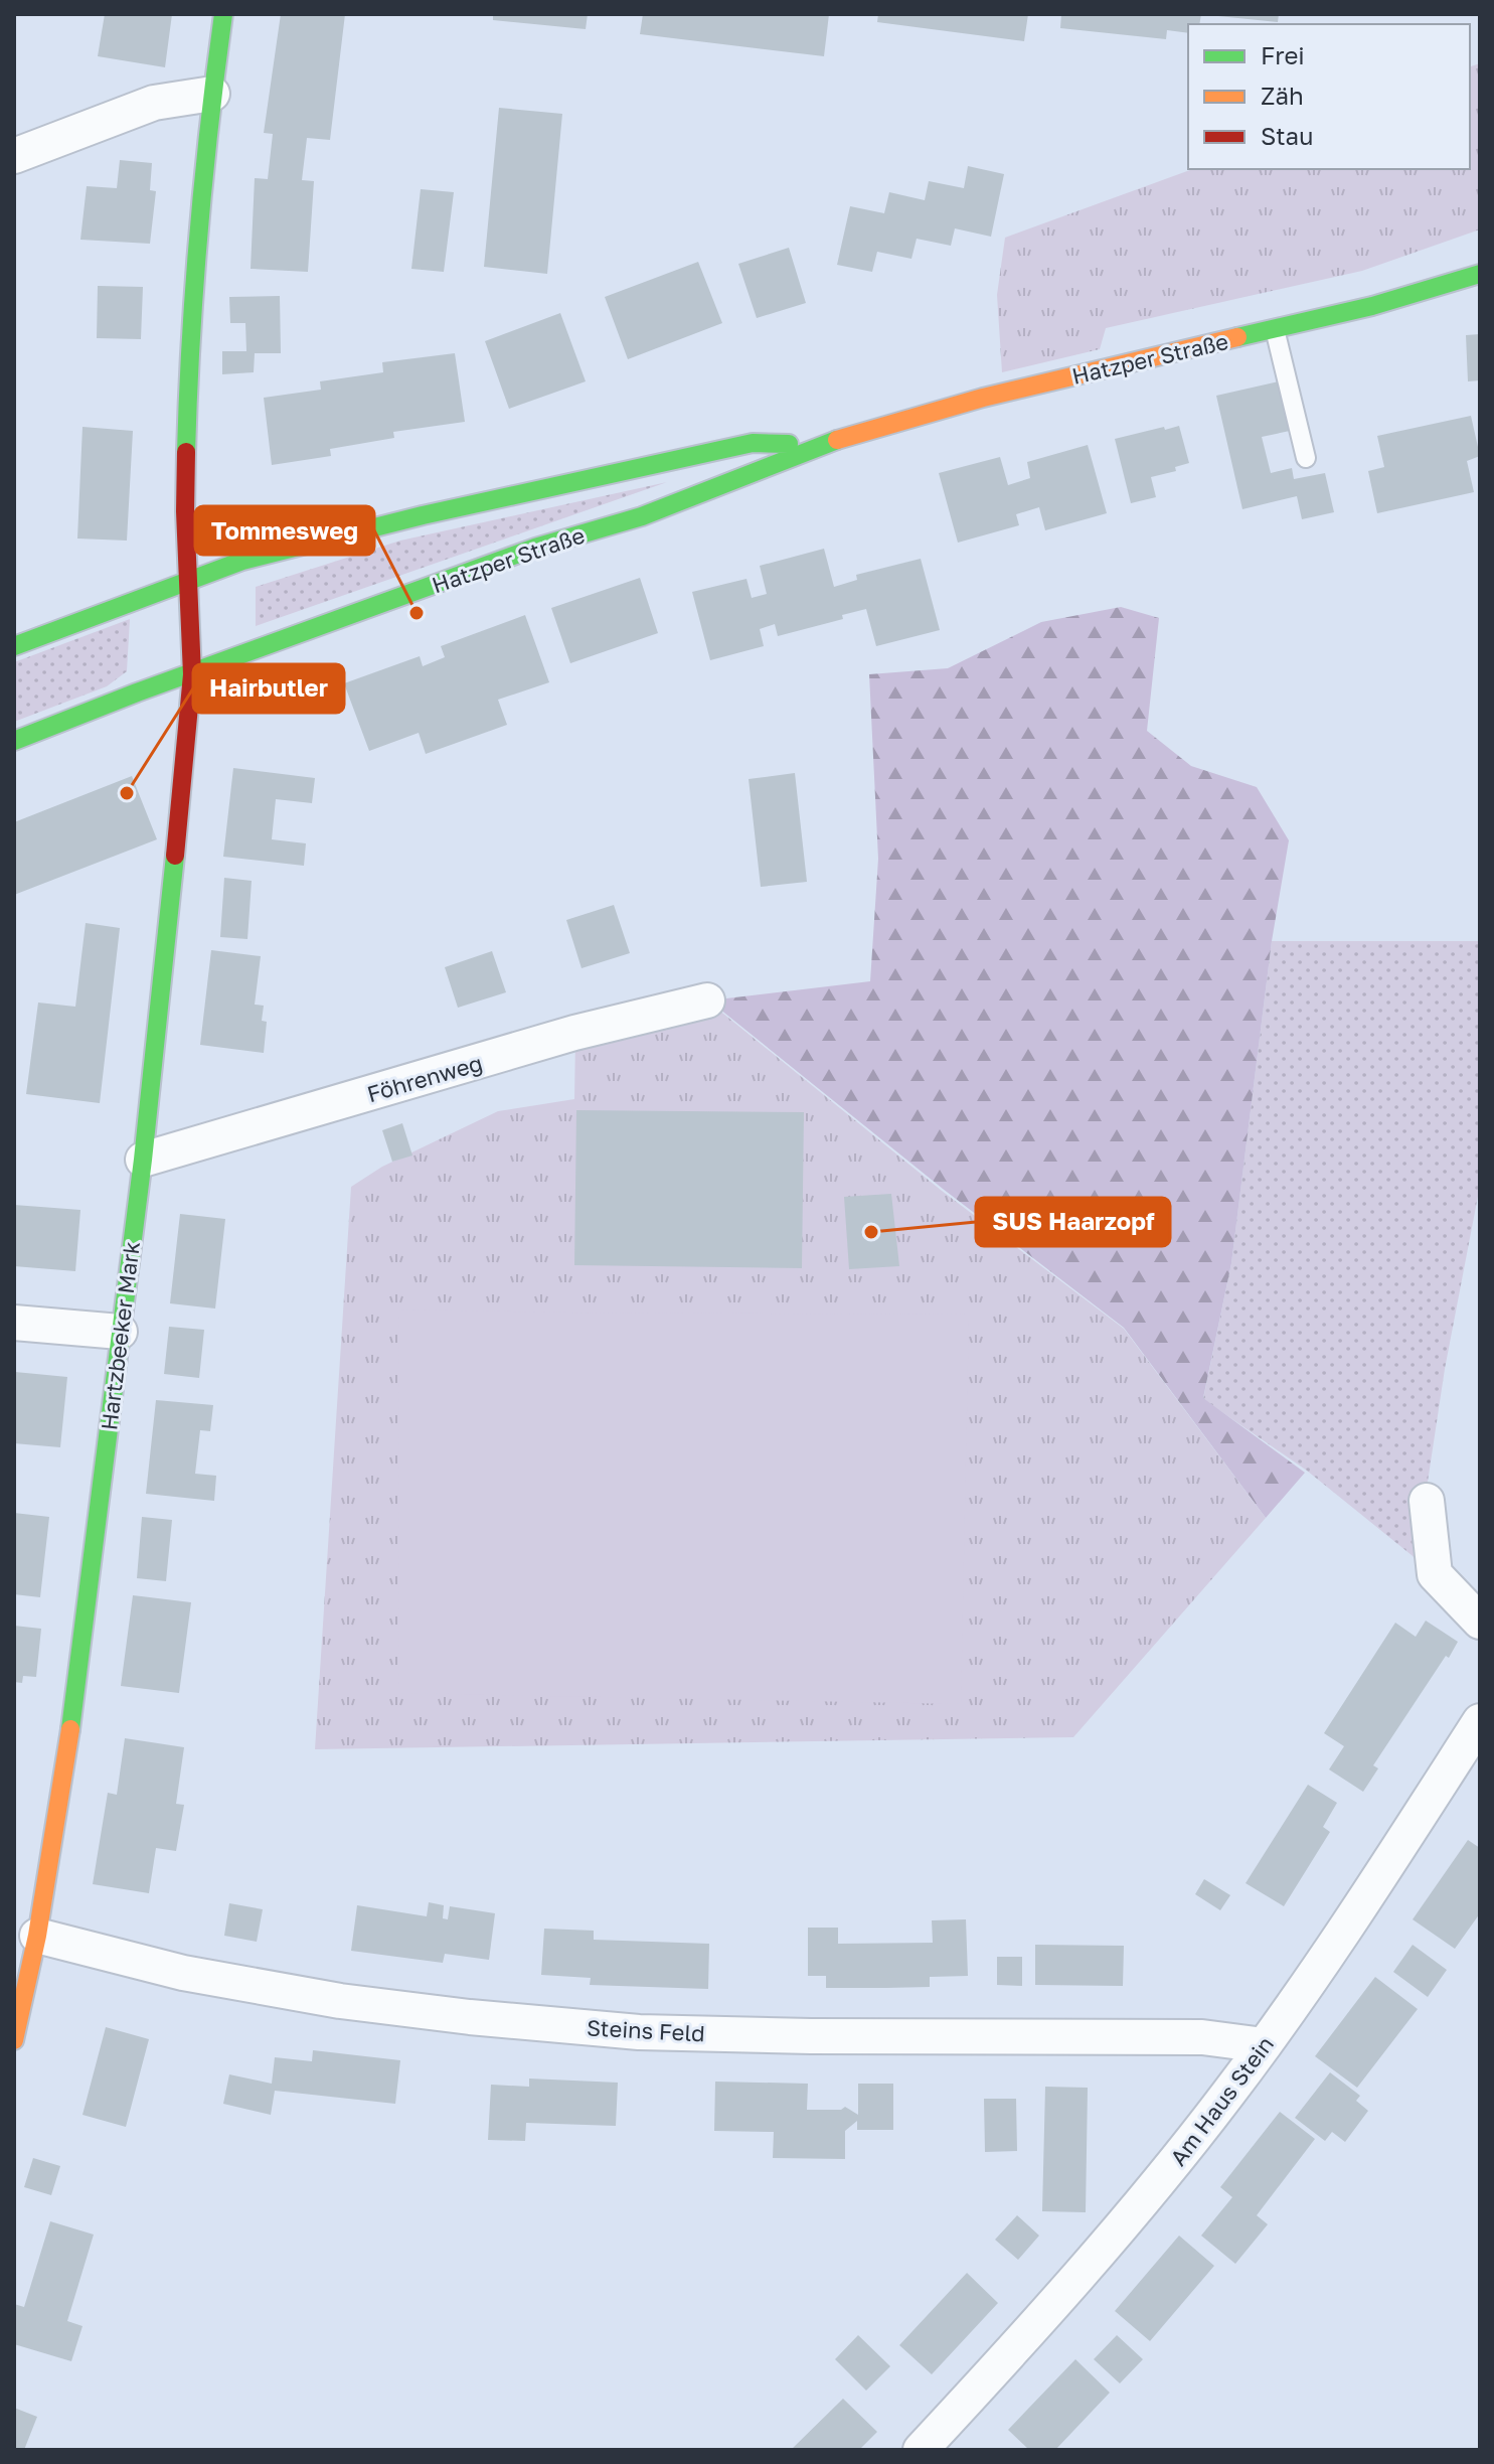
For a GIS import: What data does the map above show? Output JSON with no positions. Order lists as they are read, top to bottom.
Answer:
{
  "streets": {
    "main road": ["Hatzper Straße", "Hartzbeeker Mark"],
    "street": ["Föhrenweg", "Steins Feld", "Am Haus Stein"]
  },
  "crossings": [
    ["Hatzper Straße", "Hartzbeeker Mark"],
    ["Föhrenweg", "Hartzbeeker Mark"],
    ["Hartzbeeker Mark", "Steins Feld"],
    ["Steins Feld", "Am Haus Stein"]
  ],
  "places": ["Tommesweg", "Hairbutler", "SUS Haarzopf"],
  "legend": ["Frei", "Zäh", "Stau"]
}
